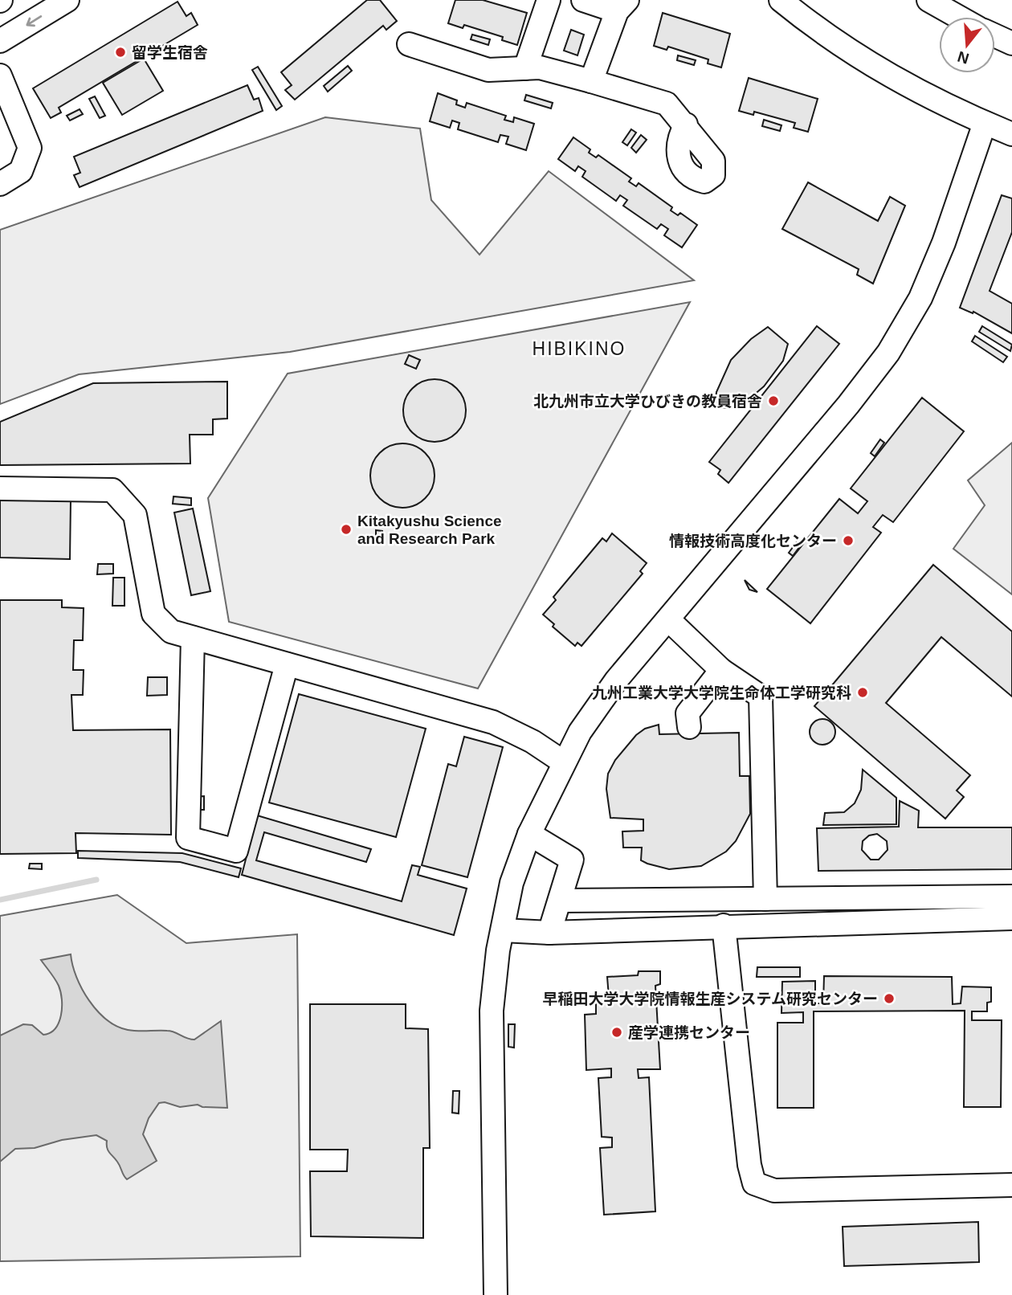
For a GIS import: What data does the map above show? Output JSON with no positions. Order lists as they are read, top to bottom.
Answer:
{
  "districts": ["HIBIKINO"],
  "places": [
    "留学生宿舎",
    "北九州市立大学ひびきの教員宿舎",
    "Kitakyushu Science and Research Park",
    "情報技術高度化センター",
    "九州工業大学大学院生命体工学研究科",
    "早稲田大学大学院情報生産システム研究センター",
    "産学連携センター"
  ],
  "north": "bottom"
}
